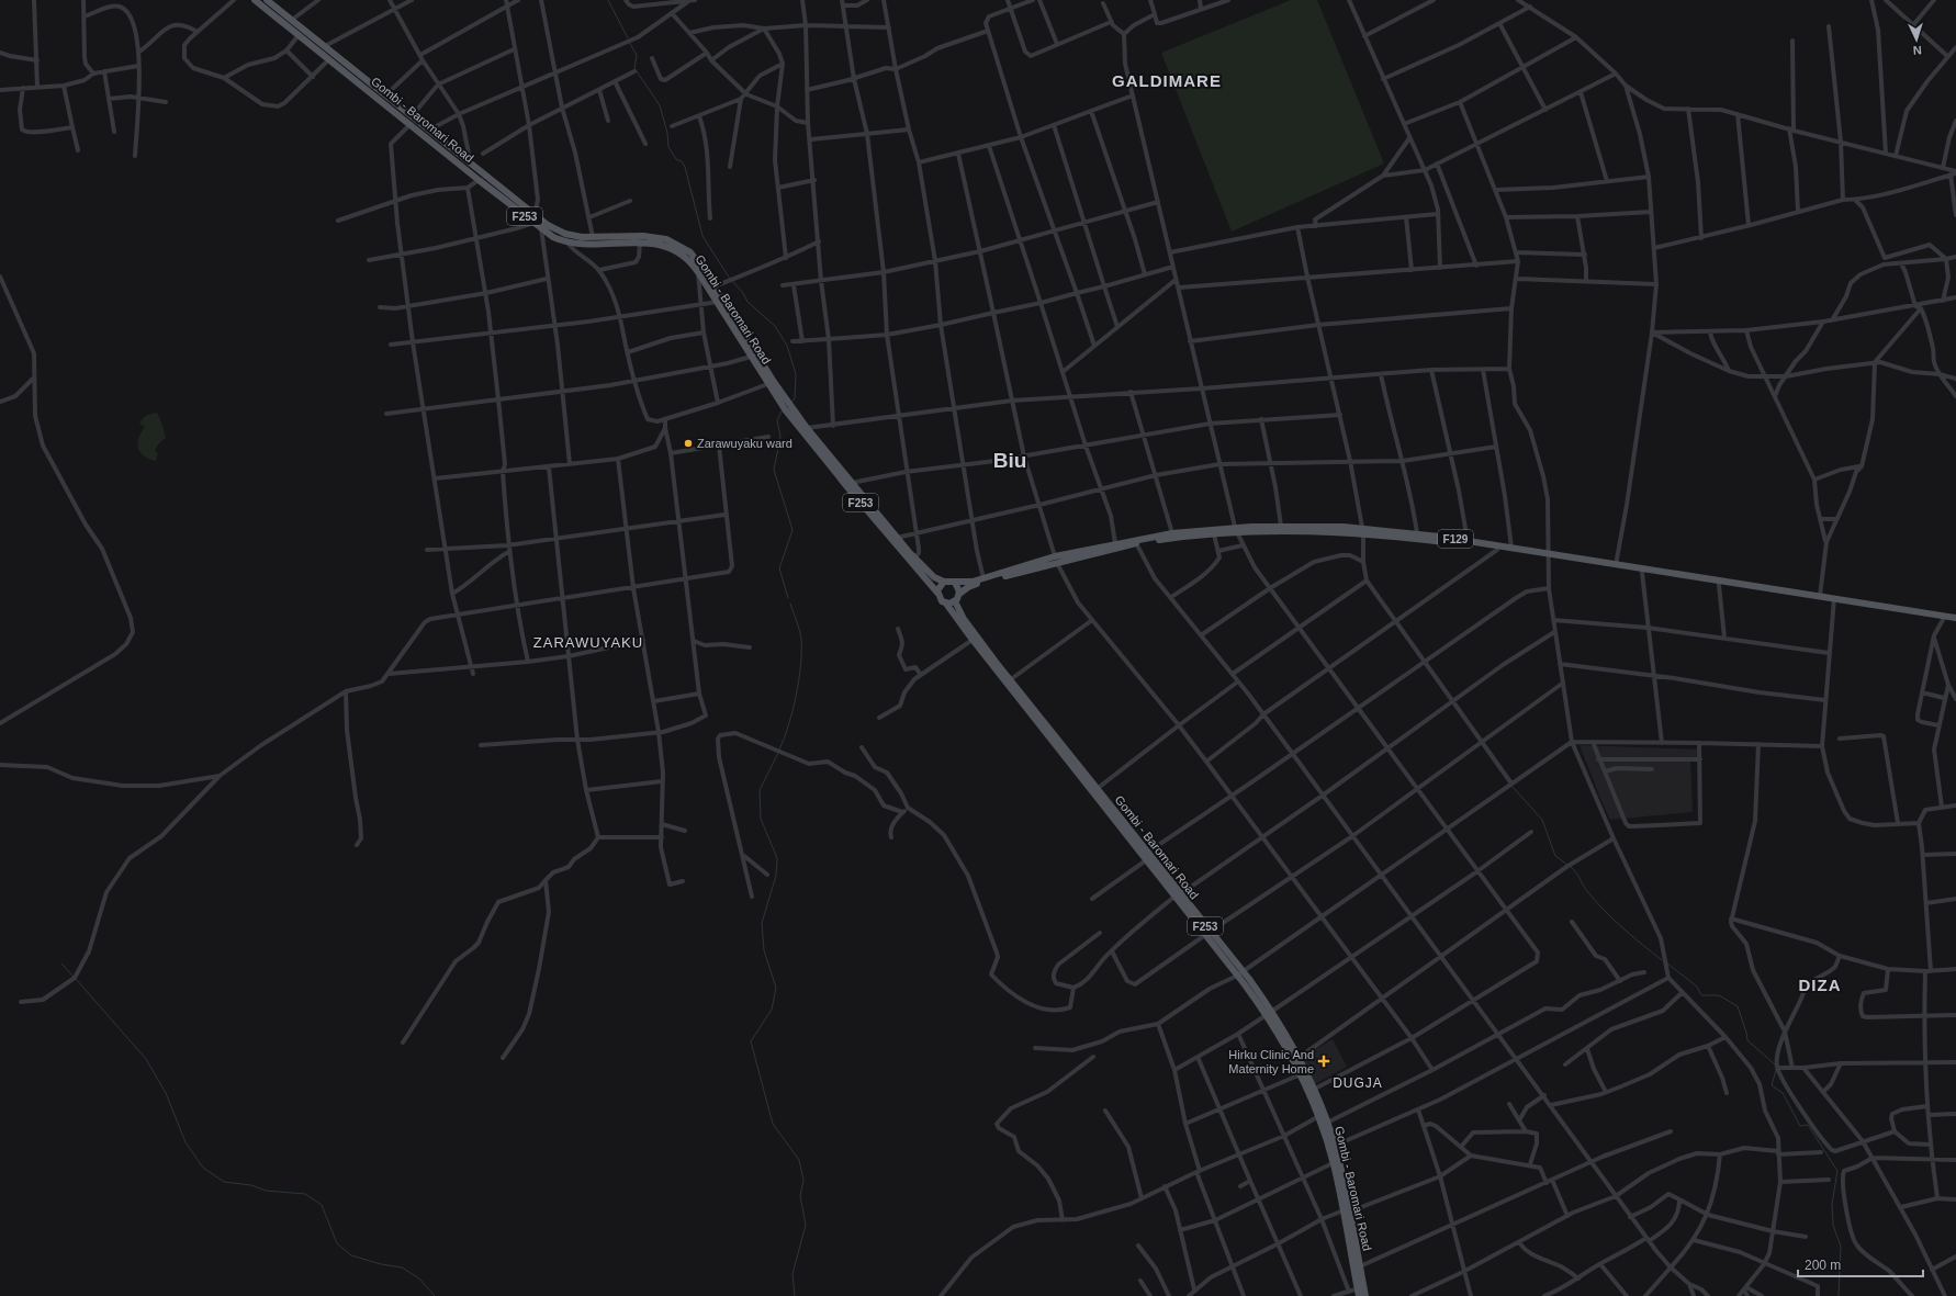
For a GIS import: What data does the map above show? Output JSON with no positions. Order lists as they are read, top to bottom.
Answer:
{
  "streets": {
    "main road": ["Gombi - Baromari Road", "F253", "F129"]
  },
  "crossings": [
    ["Gombi - Baromari Road", "F253"],
    ["Gombi - Baromari Road", "F129"],
    ["F253", "F129"]
  ],
  "districts": [
    "GALDIMARE",
    "Biu",
    "ZARAWUYAKU",
    "DIZA",
    "DUGJA"
  ],
  "places": {
    "other": ["Zarawuyaku ward"],
    "health": ["Hirku Clinic And Maternity Home"]
  },
  "scale_bar": "200 m",
  "north": "bottom"
}
